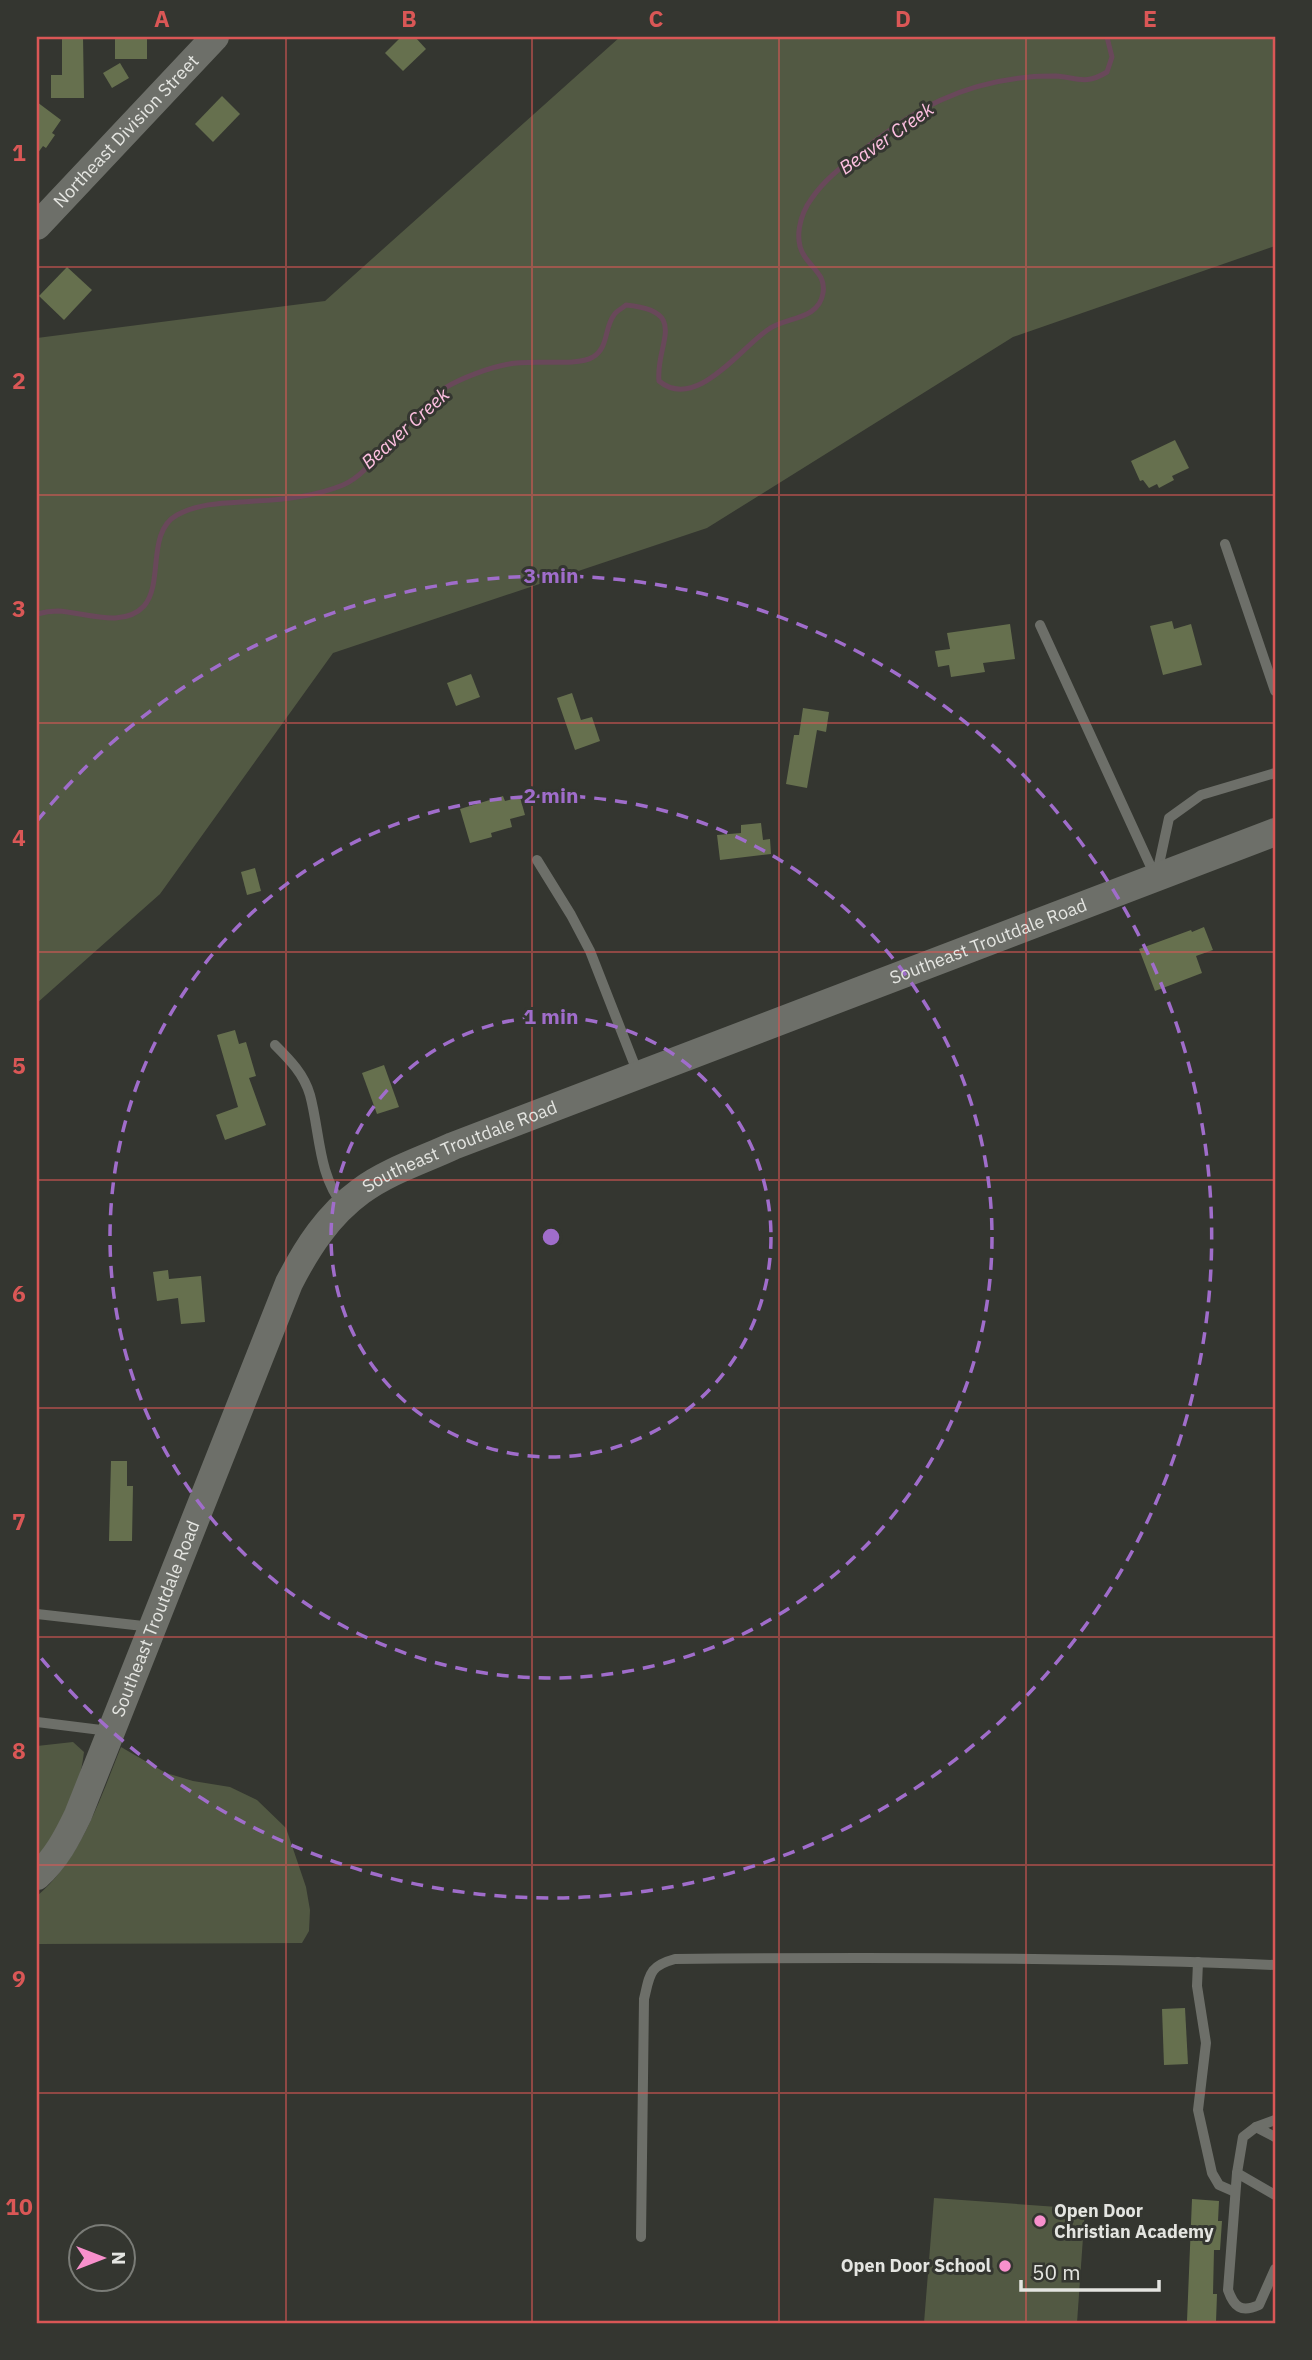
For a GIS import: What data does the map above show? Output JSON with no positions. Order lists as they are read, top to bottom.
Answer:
{
  "streets": {
    "main road": ["Northeast Division Street", "Southeast Troutdale Road"]
  },
  "water": ["Beaver Creek"],
  "places": ["Open Door Christian Academy", "Open Door School"],
  "scale_bar": "50 m",
  "north": "right",
  "grid": {
    "columns": [
      "A",
      "B",
      "C",
      "D",
      "E"
    ],
    "rows": [
      "1",
      "2",
      "3",
      "4",
      "5",
      "6",
      "7",
      "8",
      "9",
      "10"
    ]
  },
  "rings": ["3 min", "2 min", "1 min"]
}
